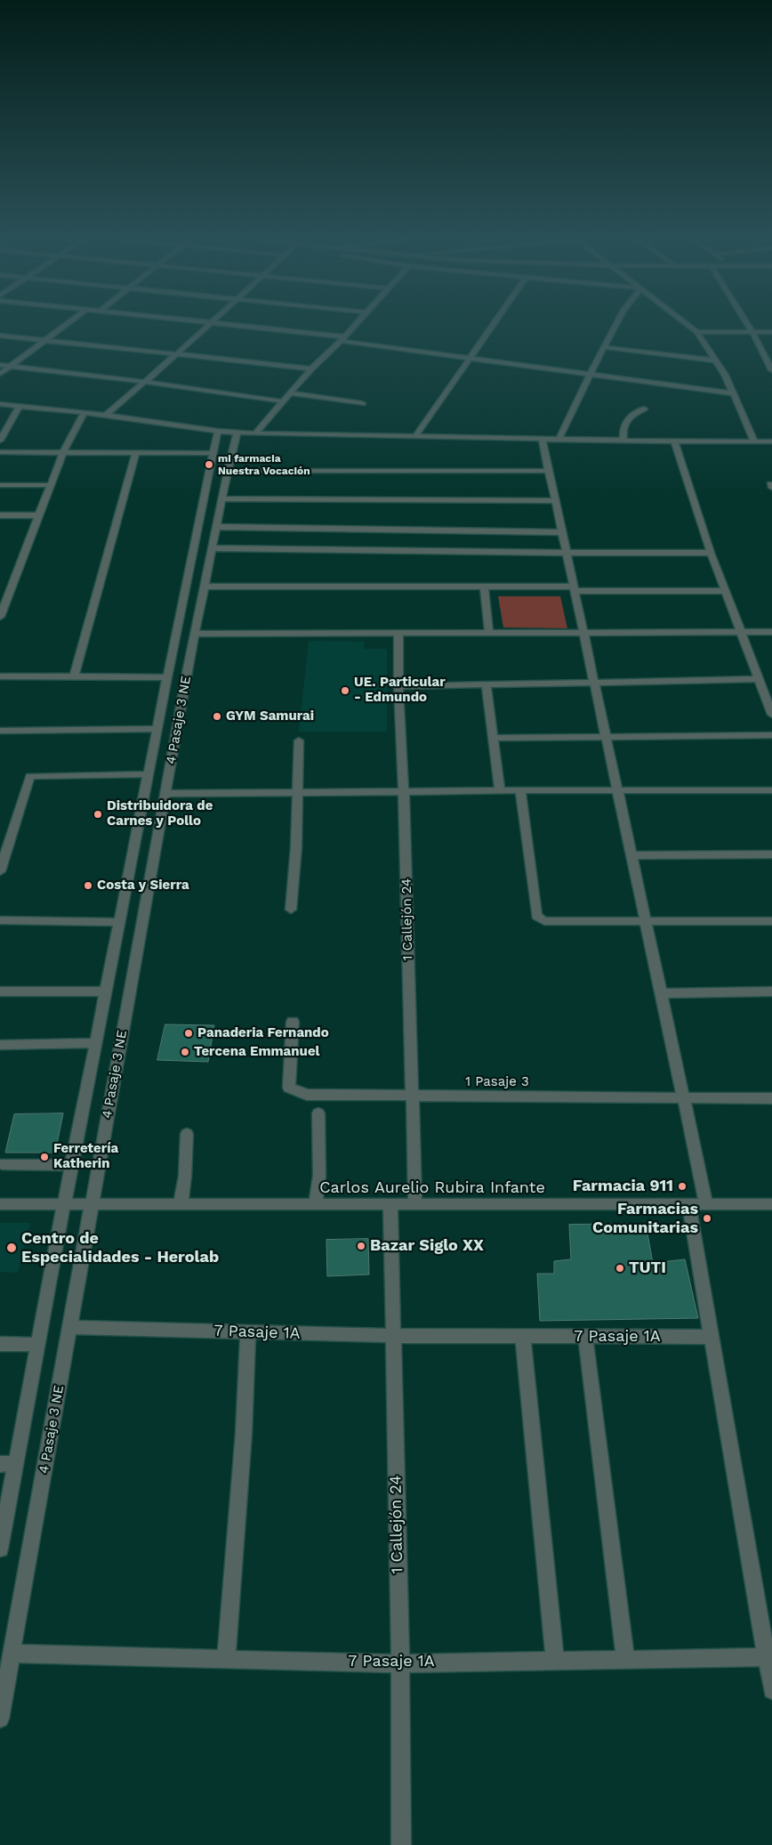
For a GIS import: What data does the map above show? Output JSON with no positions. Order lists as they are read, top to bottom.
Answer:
{
  "streets": {
    "street": [
      "4 Pasaje 3 NE",
      "1 Callejón 24",
      "1 Pasaje 3",
      "Carlos Aurelio Rubira Infante",
      "7 Pasaje 1A"
    ]
  },
  "crossings": [
    ["4 Pasaje 3 NE", "Carlos Aurelio Rubira Infante"],
    ["4 Pasaje 3 NE", "7 Pasaje 1A"],
    ["1 Callejón 24", "1 Pasaje 3"],
    ["1 Callejón 24", "Carlos Aurelio Rubira Infante"],
    ["1 Callejón 24", "7 Pasaje 1A"]
  ],
  "places": [
    "mi farmacia Nuestra Vocación",
    "UE. Particular - Edmundo",
    "GYM Samurai",
    "Distribuidora de Carnes y Pollo",
    "Costa y Sierra",
    "Panaderia Fernando",
    "Tercena Emmanuel",
    "Ferretería Katherin",
    "Farmacia 911",
    "Farmacias Comunitarias",
    "Bazar Siglo XX",
    "Centro de Especialidades - Herolab",
    "TUTI"
  ]
}
